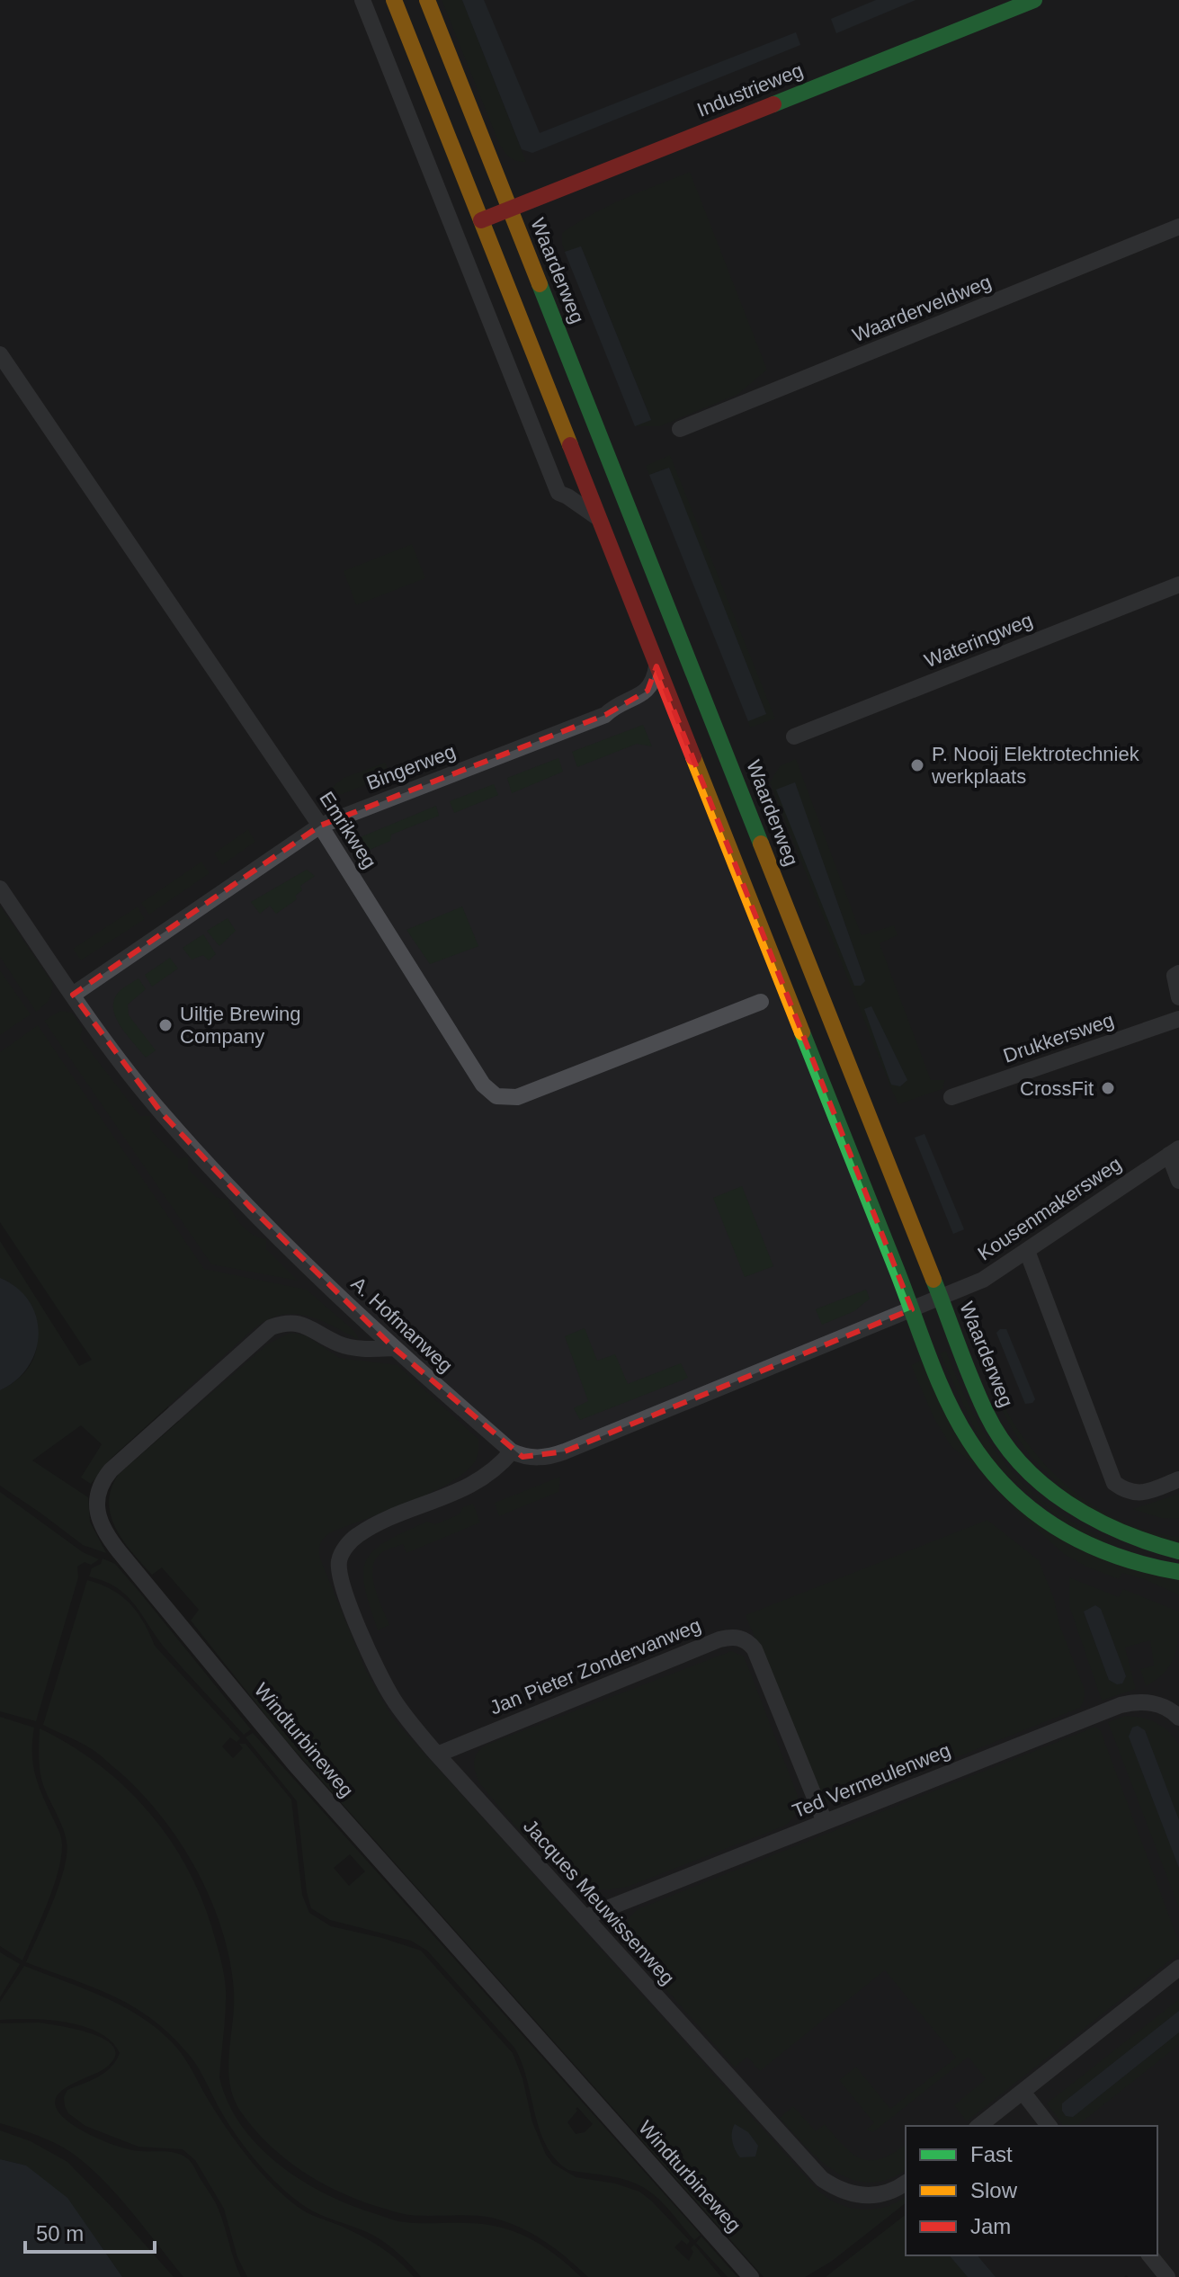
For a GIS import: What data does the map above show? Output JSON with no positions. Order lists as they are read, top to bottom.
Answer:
{
  "streets": {
    "main road": ["Industrieweg", "Waarderweg"],
    "street": [
      "Waarderveldweg",
      "Wateringweg",
      "Bingerweg",
      "Emrikweg",
      "Drukkersweg",
      "Kousenmakersweg",
      "A. Hofmanweg",
      "Jan Pieter Zondervanweg",
      "Windturbineweg",
      "Ted Vermeulenweg",
      "Jacques Meuwissenweg"
    ]
  },
  "crossings": [
    ["Industrieweg", "Waarderweg"],
    ["Waarderweg", "Kousenmakersweg"],
    ["Bingerweg", "Emrikweg"],
    ["Bingerweg", "A. Hofmanweg"],
    ["A. Hofmanweg", "Windturbineweg"],
    ["A. Hofmanweg", "Jacques Meuwissenweg"],
    ["Jan Pieter Zondervanweg", "Ted Vermeulenweg"],
    ["Jan Pieter Zondervanweg", "Jacques Meuwissenweg"],
    ["Ted Vermeulenweg", "Jacques Meuwissenweg"]
  ],
  "places": ["P. Nooij Elektrotechniek werkplaats", "Uiltje Brewing Company", "CrossFit"],
  "legend": ["Fast", "Slow", "Jam"],
  "scale_bar": "50 m"
}
